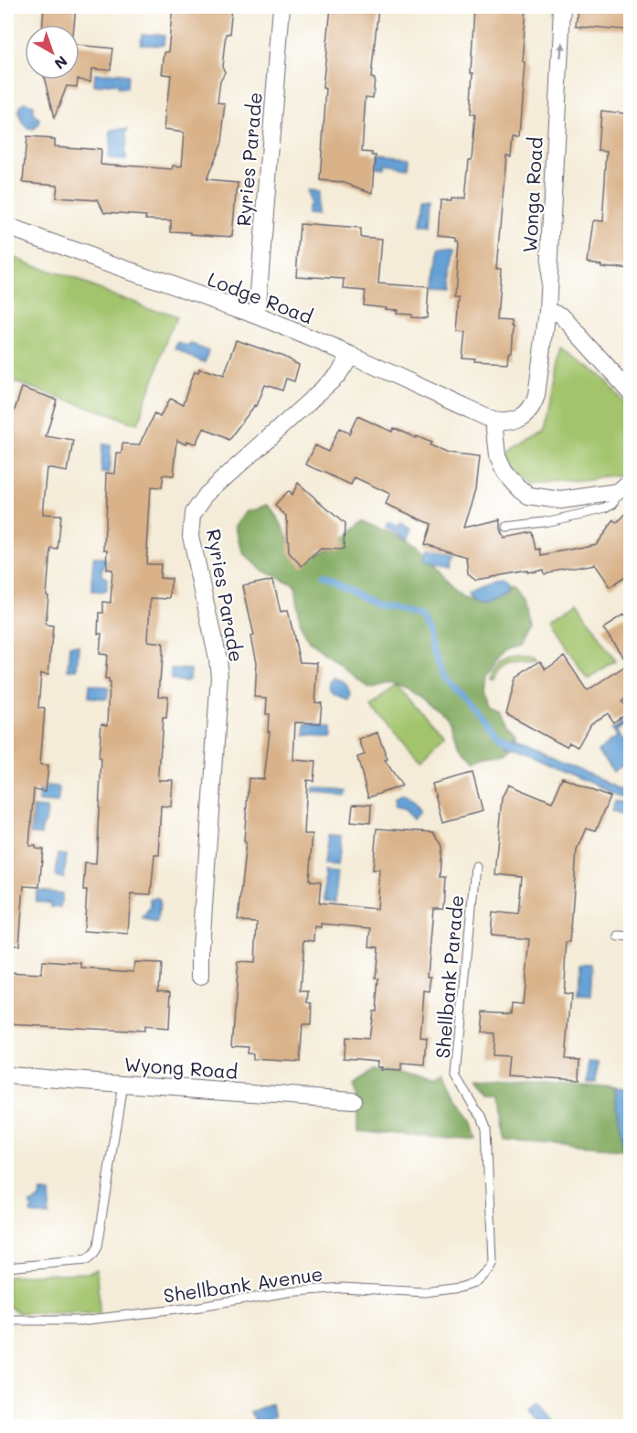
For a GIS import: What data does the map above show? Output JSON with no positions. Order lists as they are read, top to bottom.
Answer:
{
  "streets": {
    "street": [
      "Ryries Parade",
      "Wonga Road",
      "Lodge Road",
      "Wyong Road"
    ],
    "lane": ["Shellbank Parade", "Shellbank Avenue"]
  },
  "crossings": [
    ["Ryries Parade", "Lodge Road"],
    ["Wonga Road", "Lodge Road"],
    ["Shellbank Parade", "Shellbank Avenue"]
  ],
  "one_way": ["Wonga Road"],
  "north": "bottom right"
}
